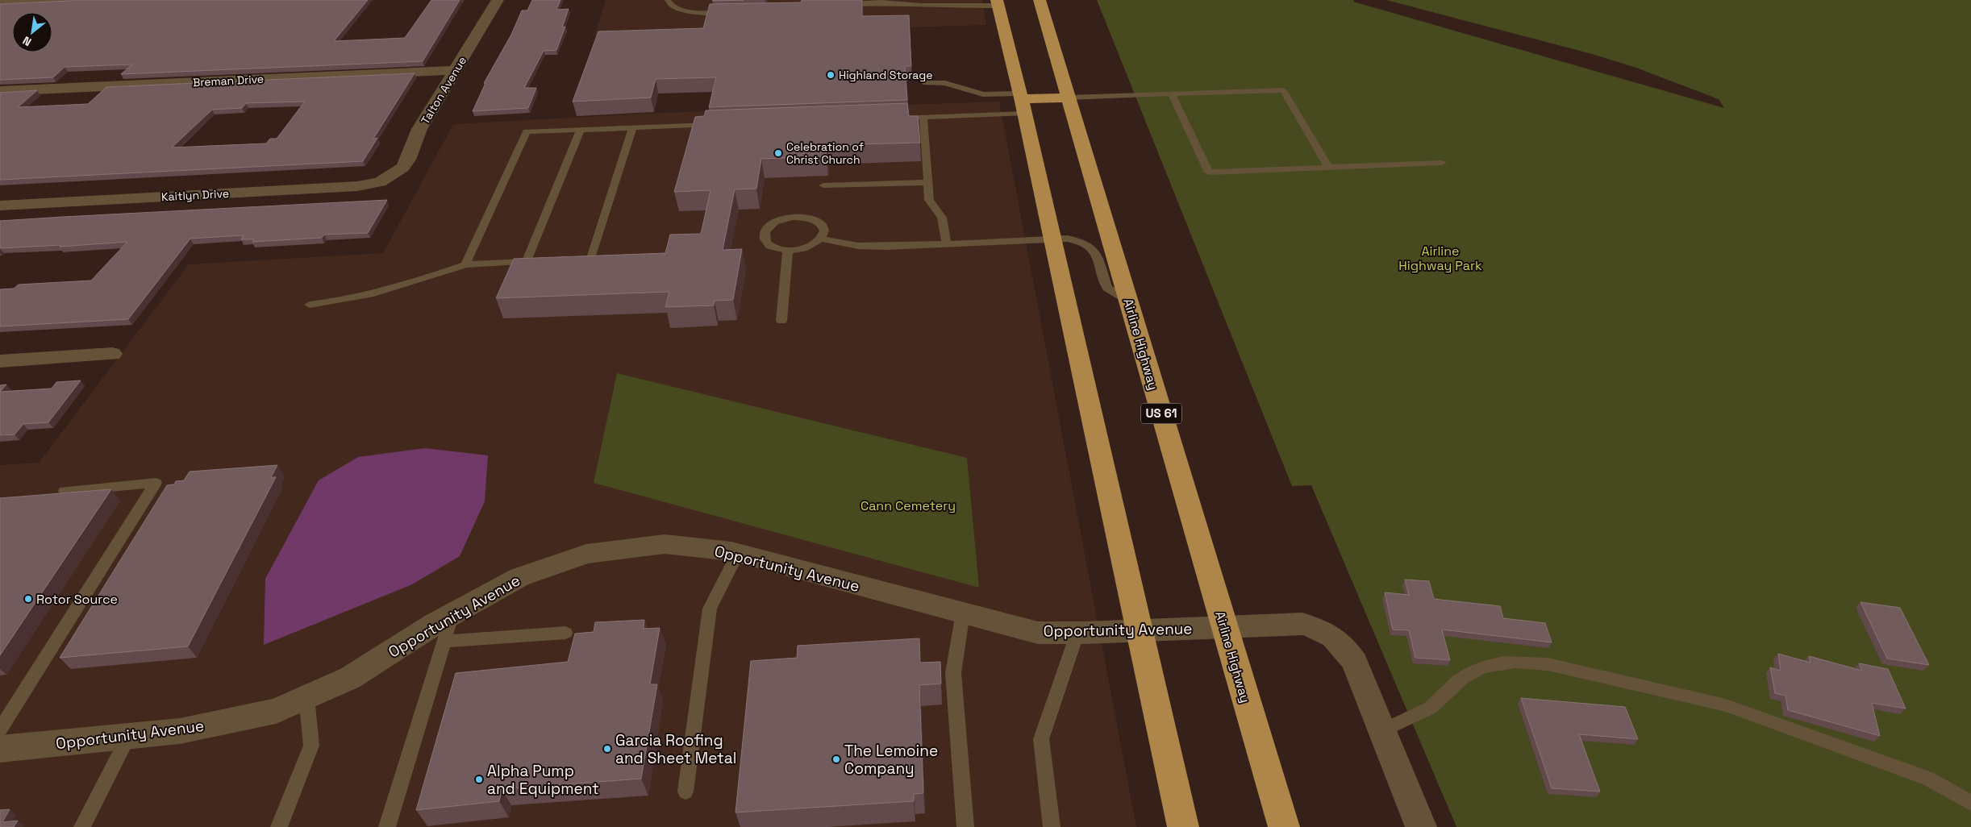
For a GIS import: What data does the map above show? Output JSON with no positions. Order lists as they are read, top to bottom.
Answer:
{
  "streets": {
    "highway": ["Airline Highway", "US 61"],
    "street": [
      "Breman Drive",
      "Talton Avenue",
      "Kaitlyn Drive",
      "Opportunity Avenue"
    ]
  },
  "crossings": [
    ["Breman Drive", "Talton Avenue"],
    ["Talton Avenue", "Kaitlyn Drive"],
    ["Airline Highway", "Opportunity Avenue"]
  ],
  "parks": ["Airline Highway Park", "Cann Cemetery"],
  "places": [
    "Highland Storage",
    "Celebration of Christ Church",
    "Rotor Source",
    "Garcia Roofing and Sheet Metal",
    "The Lemoine Company",
    "Alpha Pump and Equipment"
  ],
  "north": "bottom left"
}
